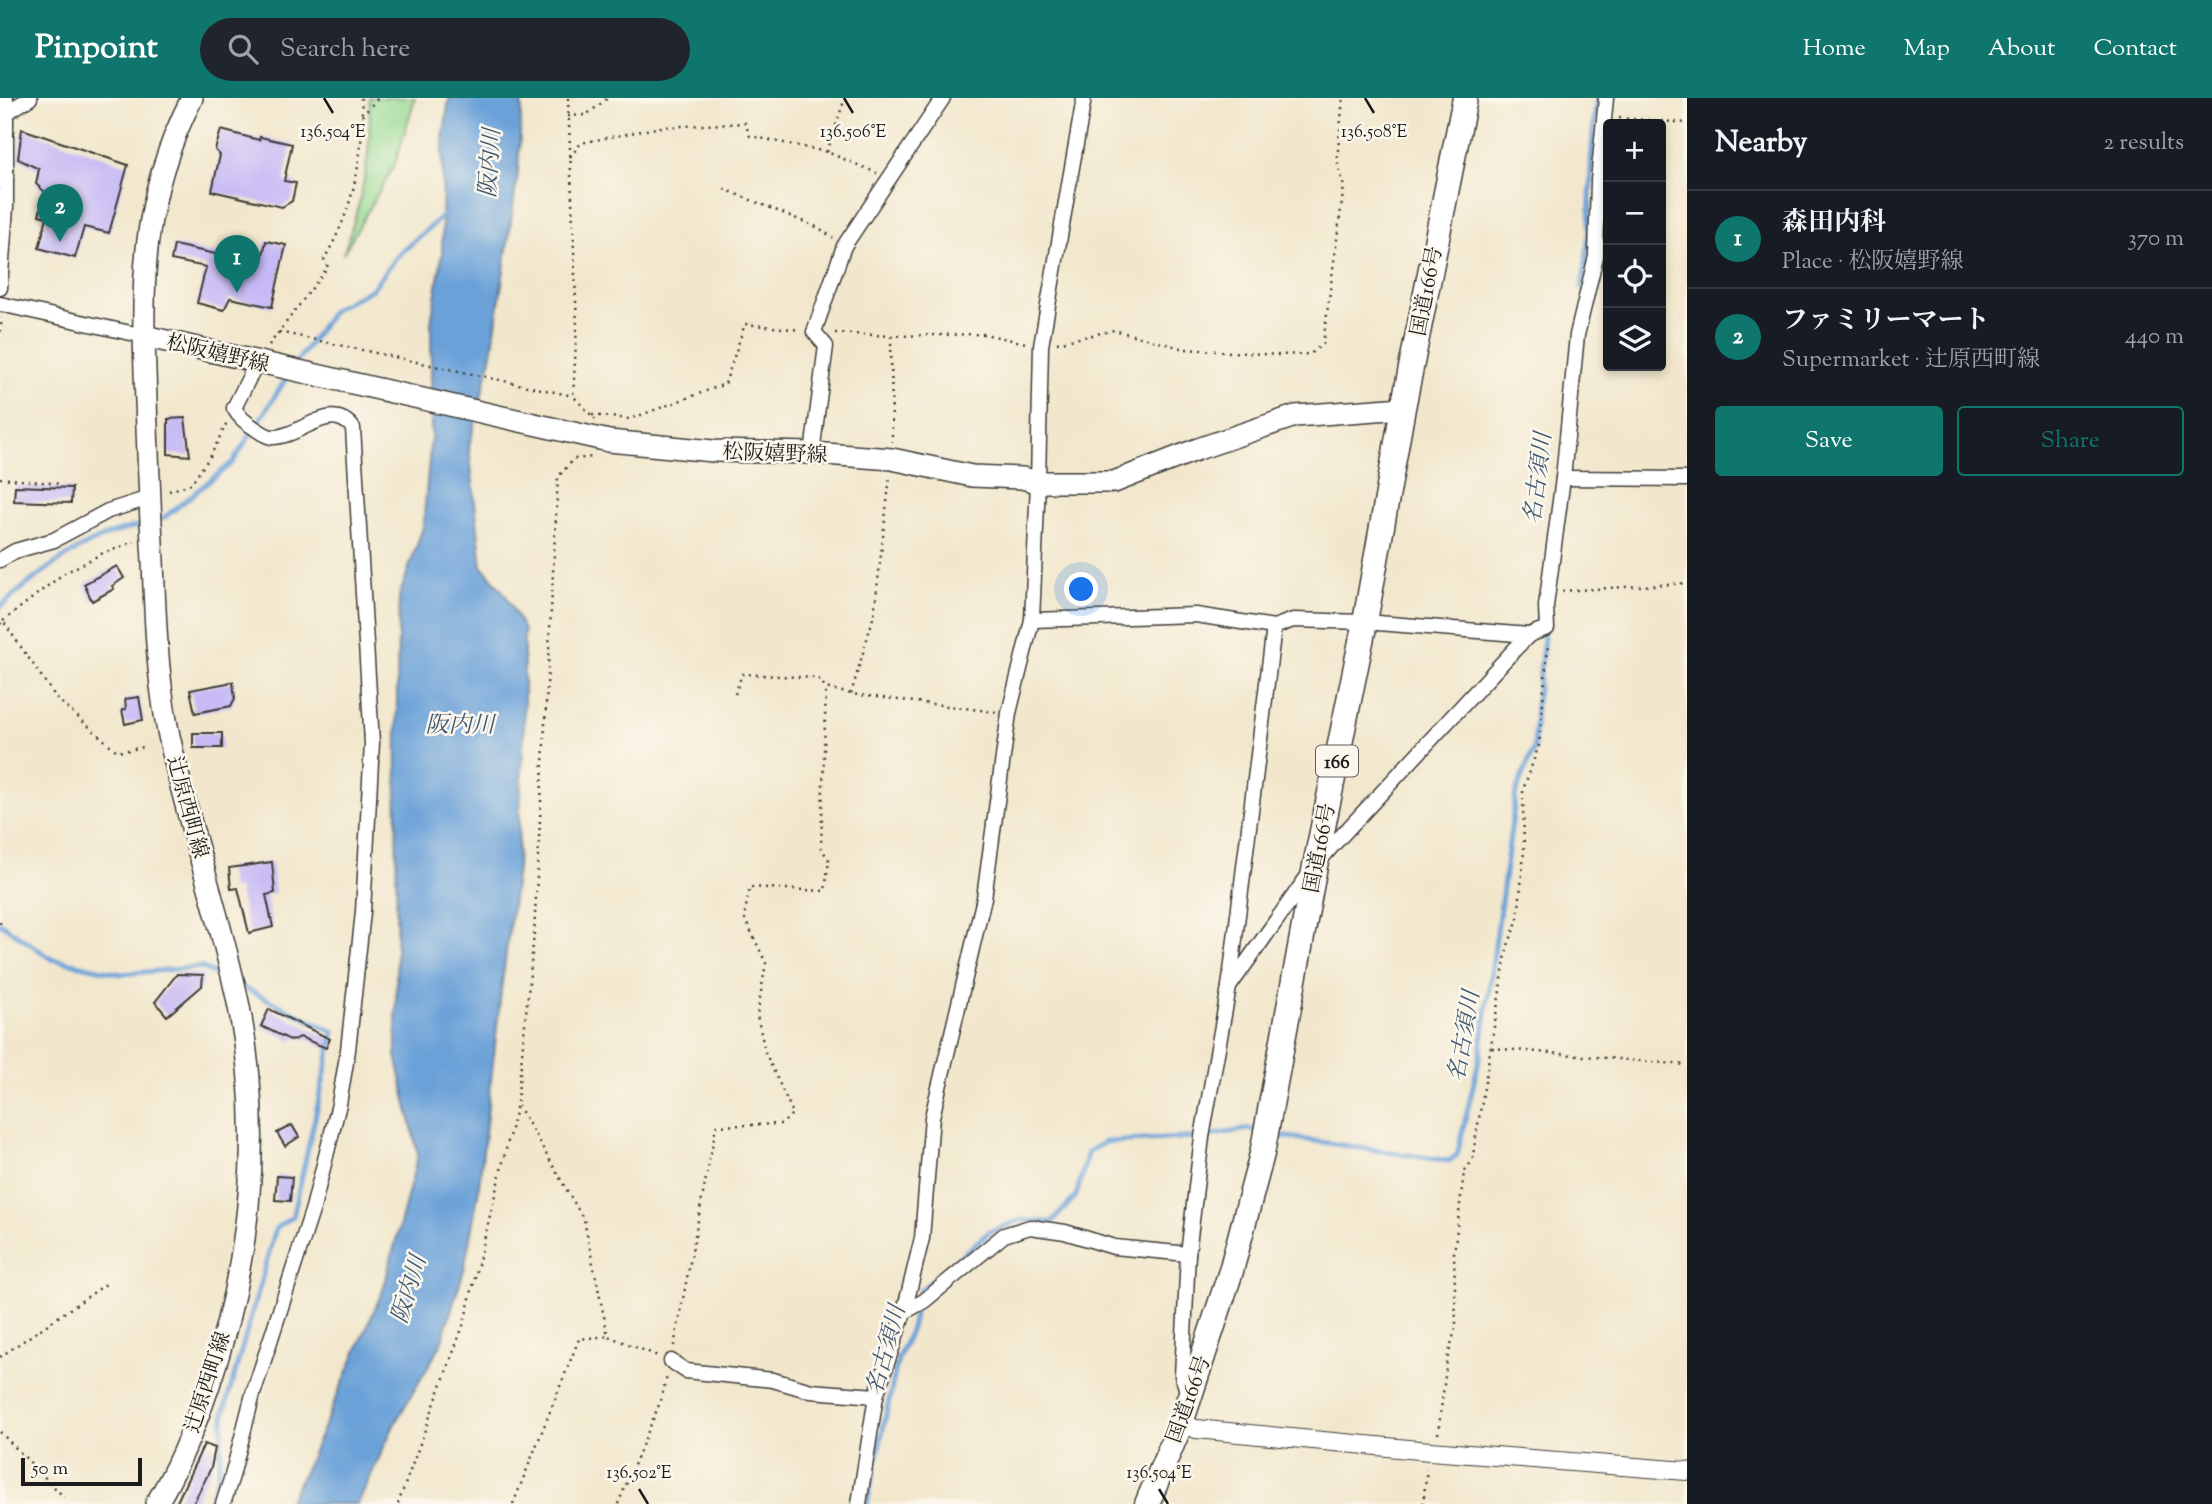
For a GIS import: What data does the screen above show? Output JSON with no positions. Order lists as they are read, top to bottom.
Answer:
{
  "streets": {
    "highway": ["国道166号", "166"],
    "main road": ["松阪嬉野線", "辻原西町線"]
  },
  "crossings": [
    ["国道166号", "松阪嬉野線"],
    ["松阪嬉野線", "辻原西町線"]
  ],
  "water": ["阪内川", "名古須川"],
  "scale_bar": "50 m",
  "page": {
    "header": "Pinpoint",
    "search": "Search here",
    "nav": [
      "Home",
      "Map",
      "About",
      "Contact"
    ],
    "heading": ["Nearby", "2 results"],
    "map_buttons": ["+", "−"],
    "pins": ["2", "1"],
    "list": [
      {
        "mark": "1",
        "name": "森田内科",
        "note": "Place · 松阪嬉野線",
        "value": "370 m"
      },
      {
        "mark": "2",
        "name": "ファミリーマート",
        "note": "Supermarket · 辻原西町線",
        "value": "440 m"
      }
    ],
    "buttons": ["Save", "Share"],
    "scale": "50 m"
  },
  "coordinates": [
    "136.504°E",
    "136.506°E",
    "136.508°E",
    "136.502°E"
  ]
}
